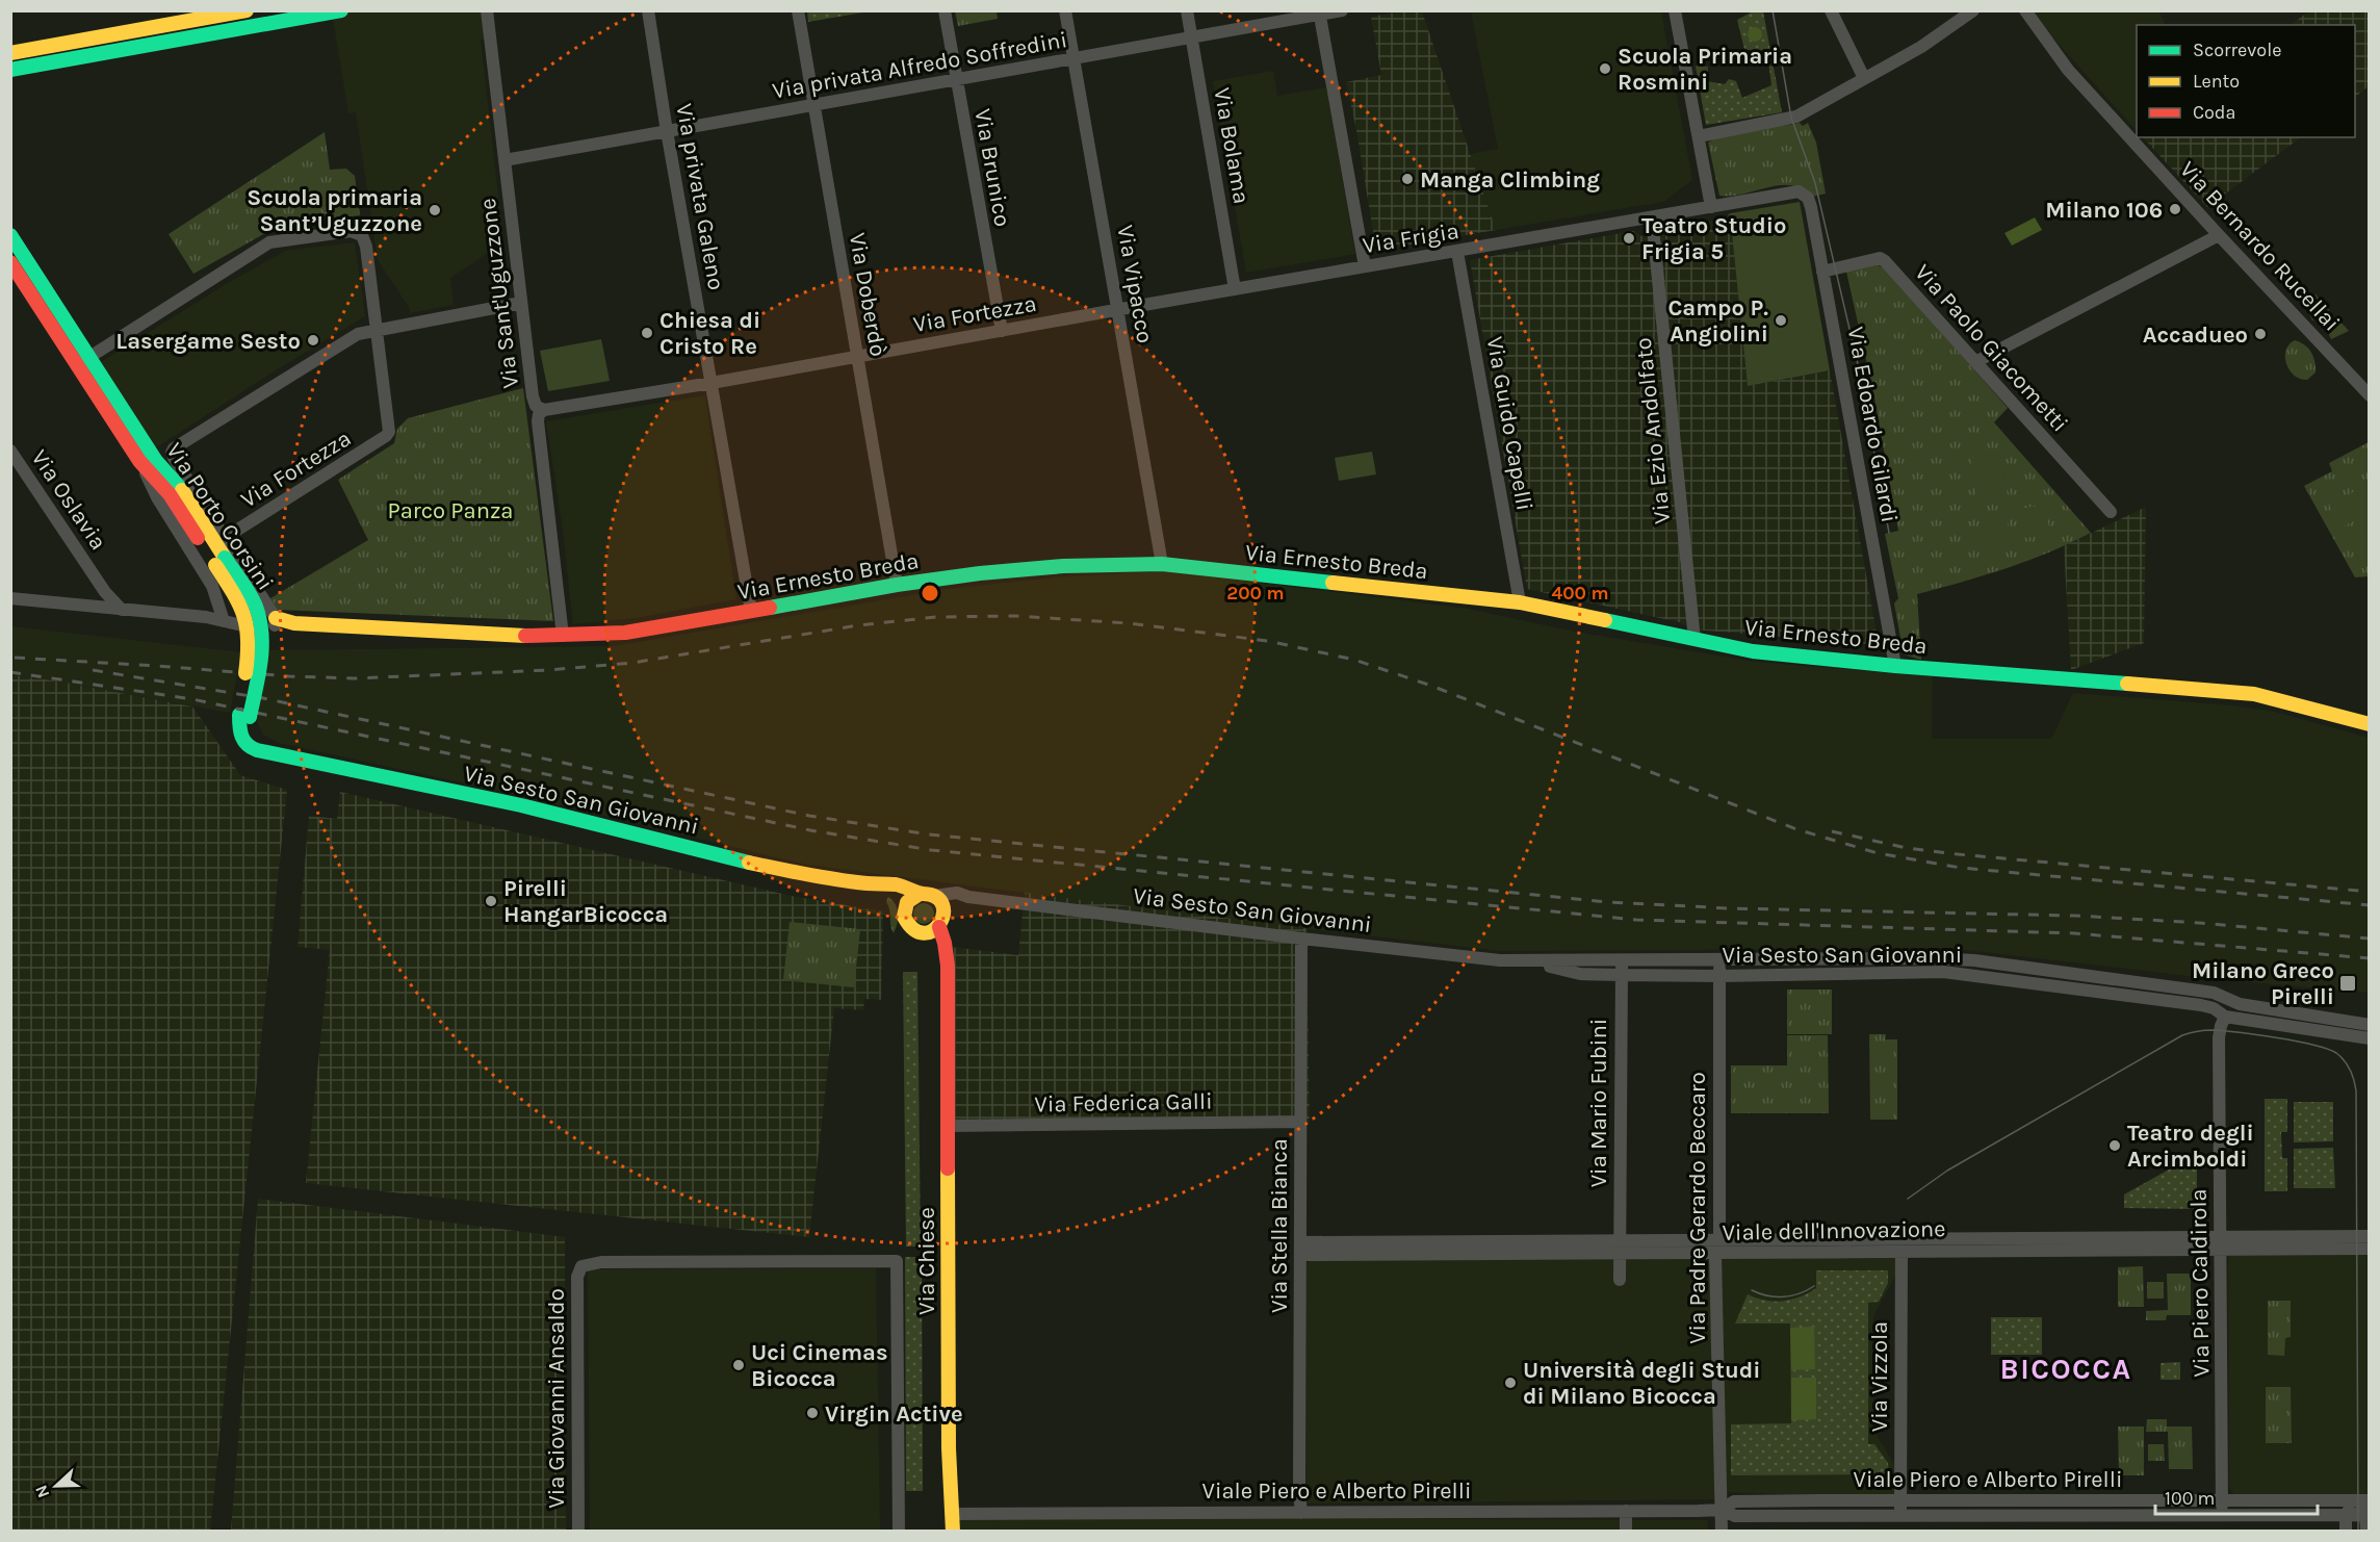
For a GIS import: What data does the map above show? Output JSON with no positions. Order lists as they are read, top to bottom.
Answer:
{
  "streets": {
    "street": [
      "Via privata Alfredo Soffredini",
      "Via Bolama",
      "Via Brunico",
      "Via privata Galeno",
      "Via Frigia",
      "Via Bernardo Rucellai",
      "Via Vipacco",
      "Via Sant'Uguzzone",
      "Via Doberdò",
      "Via Fortezza",
      "Via Paolo Giacometti",
      "Via Guido Capelli",
      "Via Edoardo Gilardi",
      "Via Ezio Andolfato",
      "Via Oslavia",
      "Via Porto Corsini",
      "Via Ernesto Breda",
      "Via Sesto San Giovanni",
      "Via Federica Galli",
      "Via Mario Fubini",
      "Via Padre Gerardo Beccaro",
      "Via Stella Bianca",
      "Viale dell'Innovazione",
      "Via Chiese",
      "Via Piero Caldirola",
      "Via Vizzola",
      "Via Giovanni Ansaldo",
      "Viale Piero e Alberto Pirelli"
    ]
  },
  "crossings": [
    ["Via privata Alfredo Soffredini", "Via Bolama"],
    ["Via privata Alfredo Soffredini", "Via Brunico"],
    ["Via privata Alfredo Soffredini", "Via privata Galeno"],
    ["Via privata Alfredo Soffredini", "Via Vipacco"],
    ["Via privata Alfredo Soffredini", "Via Sant'Uguzzone"],
    ["Via privata Alfredo Soffredini", "Via Doberdò"],
    ["Via Bolama", "Via Frigia"],
    ["Via Brunico", "Via Fortezza"],
    ["Via privata Galeno", "Via Fortezza"],
    ["Via privata Galeno", "Via Ernesto Breda"],
    ["Via Frigia", "Via Vipacco"],
    ["Via Frigia", "Via Fortezza"],
    ["Via Frigia", "Via Guido Capelli"],
    ["Via Frigia", "Via Edoardo Gilardi"],
    ["Via Frigia", "Via Ezio Andolfato"],
    ["Via Vipacco", "Via Fortezza"],
    ["Via Vipacco", "Via Ernesto Breda"],
    ["Via Sant'Uguzzone", "Via Fortezza"],
    ["Via Sant'Uguzzone", "Via Ernesto Breda"],
    ["Via Doberdò", "Via Fortezza"],
    ["Via Doberdò", "Via Ernesto Breda"],
    ["Via Fortezza", "Via Porto Corsini"],
    ["Via Paolo Giacometti", "Via Edoardo Gilardi"],
    ["Via Guido Capelli", "Via Ernesto Breda"],
    ["Via Edoardo Gilardi", "Via Ernesto Breda"],
    ["Via Ezio Andolfato", "Via Ernesto Breda"],
    ["Via Porto Corsini", "Via Ernesto Breda"],
    ["Via Porto Corsini", "Via Sesto San Giovanni"],
    ["Via Sesto San Giovanni", "Via Mario Fubini"],
    ["Via Sesto San Giovanni", "Via Padre Gerardo Beccaro"],
    ["Via Sesto San Giovanni", "Via Stella Bianca"],
    ["Via Sesto San Giovanni", "Via Chiese"],
    ["Via Sesto San Giovanni", "Via Piero Caldirola"],
    ["Via Federica Galli", "Via Stella Bianca"],
    ["Via Federica Galli", "Via Chiese"],
    ["Via Mario Fubini", "Viale dell'Innovazione"],
    ["Via Padre Gerardo Beccaro", "Viale dell'Innovazione"],
    ["Via Padre Gerardo Beccaro", "Viale Piero e Alberto Pirelli"],
    ["Via Stella Bianca", "Viale dell'Innovazione"],
    ["Via Stella Bianca", "Viale Piero e Alberto Pirelli"],
    ["Viale dell'Innovazione", "Via Piero Caldirola"],
    ["Viale dell'Innovazione", "Via Vizzola"],
    ["Via Chiese", "Via Giovanni Ansaldo"],
    ["Via Chiese", "Viale Piero e Alberto Pirelli"],
    ["Via Piero Caldirola", "Viale Piero e Alberto Pirelli"],
    ["Via Vizzola", "Viale Piero e Alberto Pirelli"]
  ],
  "districts": ["BICOCCA"],
  "parks": ["Parco Panza"],
  "places": {
    "other": [
      "Scuola Primaria Rosmini",
      "Manga Climbing",
      "Milano 106",
      "Scuola primaria Sant’Uguzzone",
      "Teatro Studio Frigia 5",
      "Campo P. Angiolini",
      "Chiesa di Cristo Re",
      "Accadueo",
      "Lasergame Sesto",
      "Pirelli HangarBicocca",
      "Teatro degli Arcimboldi",
      "Uci Cinemas Bicocca",
      "Università degli Studi di Milano Bicocca",
      "Virgin Active"
    ],
    "transit": ["Milano Greco Pirelli"]
  },
  "legend": ["Scorrevole", "Lento", "Coda"],
  "scale_bar": "100 m",
  "north": "left",
  "rings": ["200 m", "400 m"]
}
